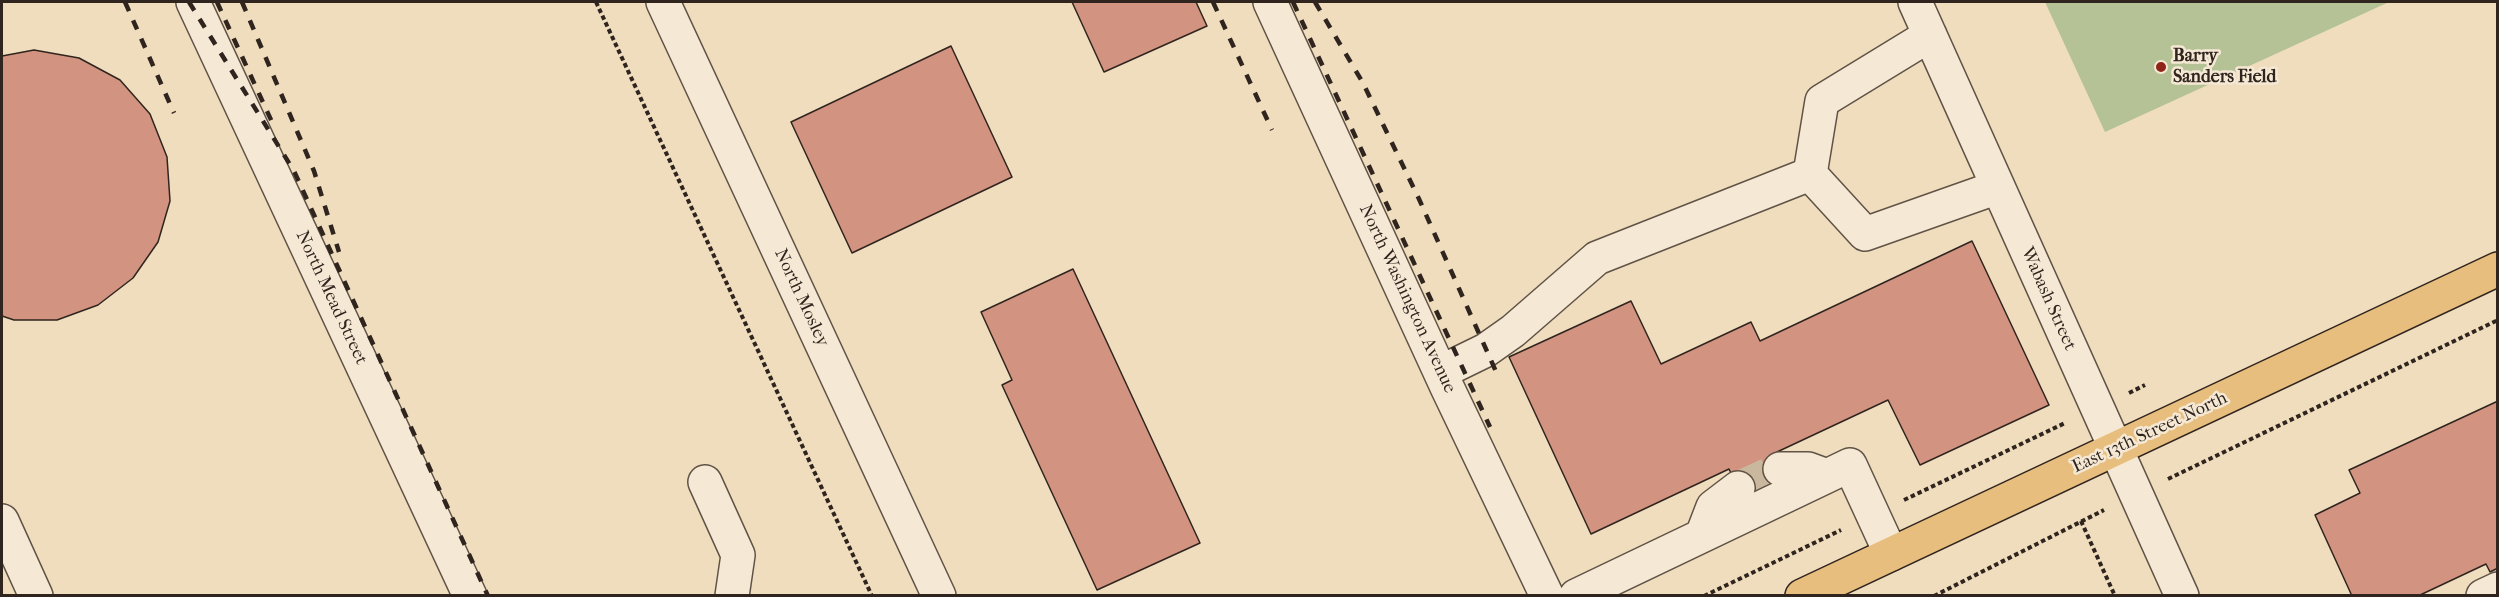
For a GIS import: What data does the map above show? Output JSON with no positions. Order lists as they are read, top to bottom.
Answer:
{
  "streets": {
    "main road": ["East 13th Street North"],
    "street": [
      "North Mead Street",
      "North Mosley",
      "North Washington Avenue",
      "Wabash Street"
    ]
  },
  "crossings": [
    ["Wabash Street", "East 13th Street North"]
  ],
  "places": ["Barry Sanders Field"]
}
